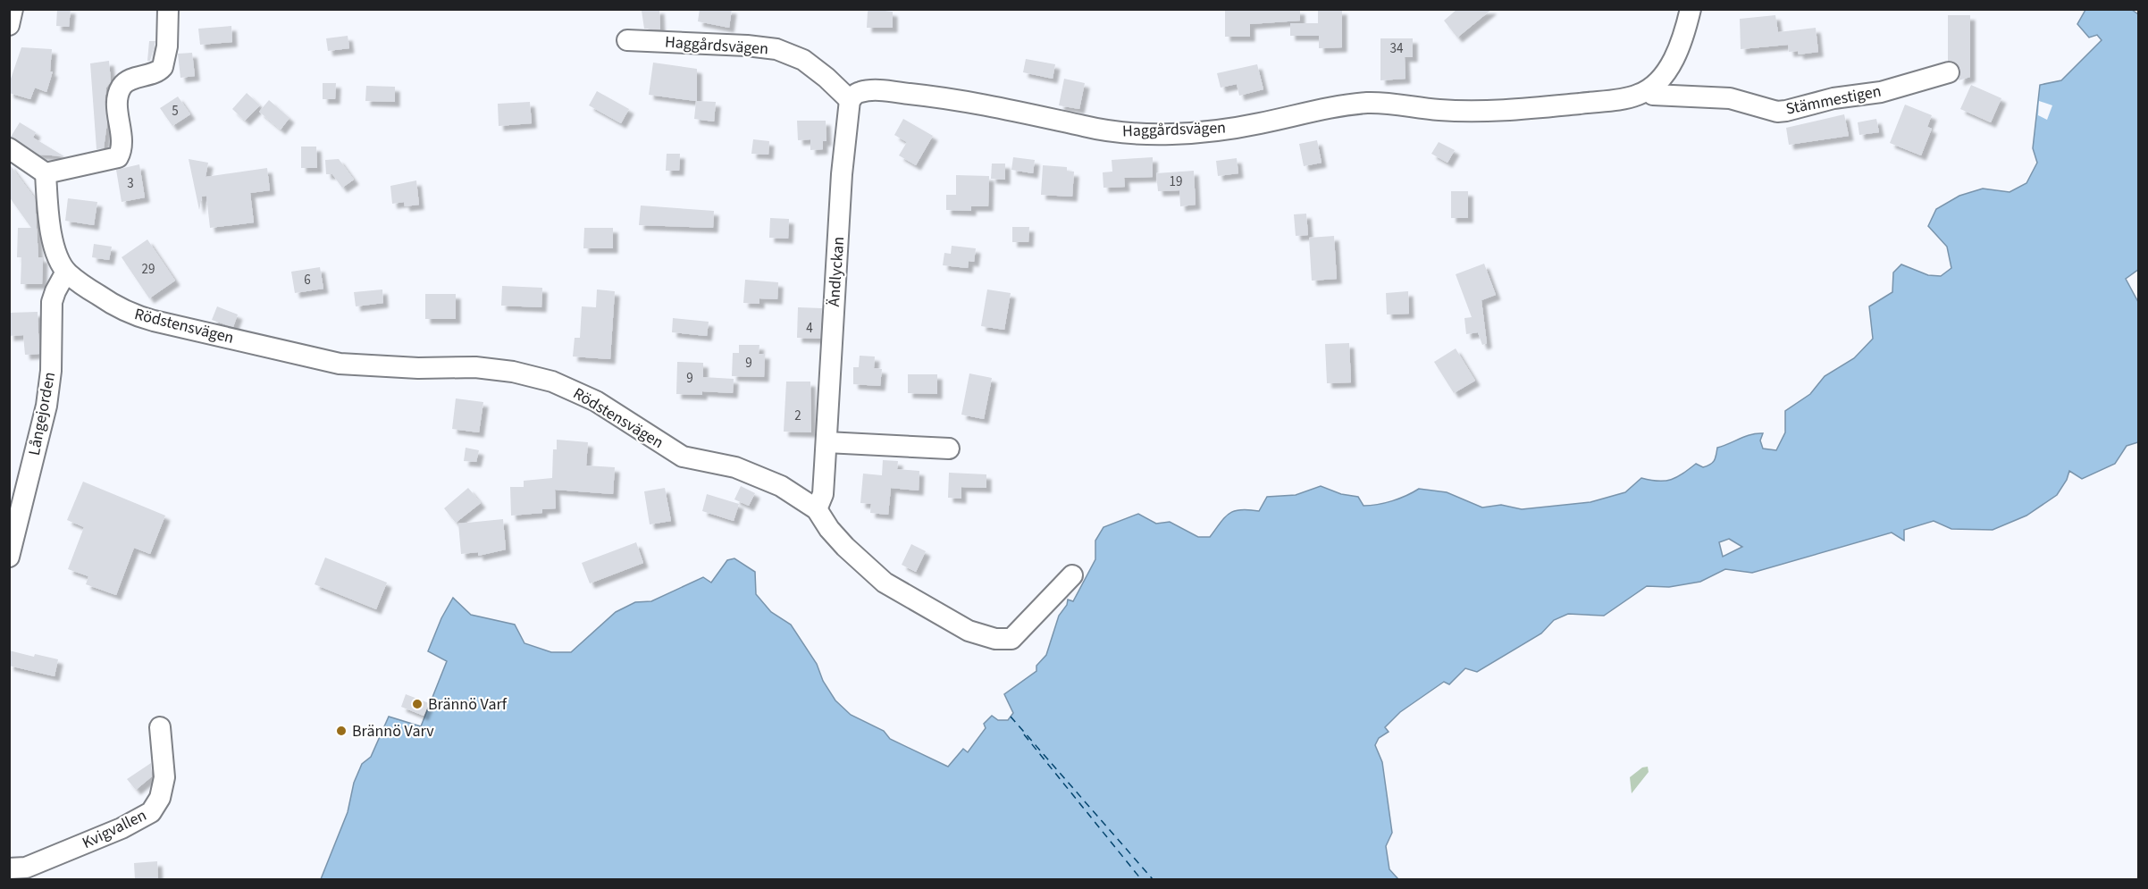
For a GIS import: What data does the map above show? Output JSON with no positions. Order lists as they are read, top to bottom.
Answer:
{
  "streets": {
    "street": [
      "Haggårdsvägen",
      "Stämmestigen",
      "Ändlyckan",
      "Rödstensvägen",
      "Långejorden",
      "Kvigvallen"
    ]
  },
  "crossings": [
    ["Haggårdsvägen", "Ändlyckan"],
    ["Ändlyckan", "Rödstensvägen"],
    ["Rödstensvägen", "Långejorden"]
  ],
  "places": ["Brännö Varf", "Brännö Varv"],
  "house_numbers": [
    "34",
    "5",
    "19",
    "3",
    "29",
    "6",
    "4",
    "9",
    "9",
    "2"
  ]
}
